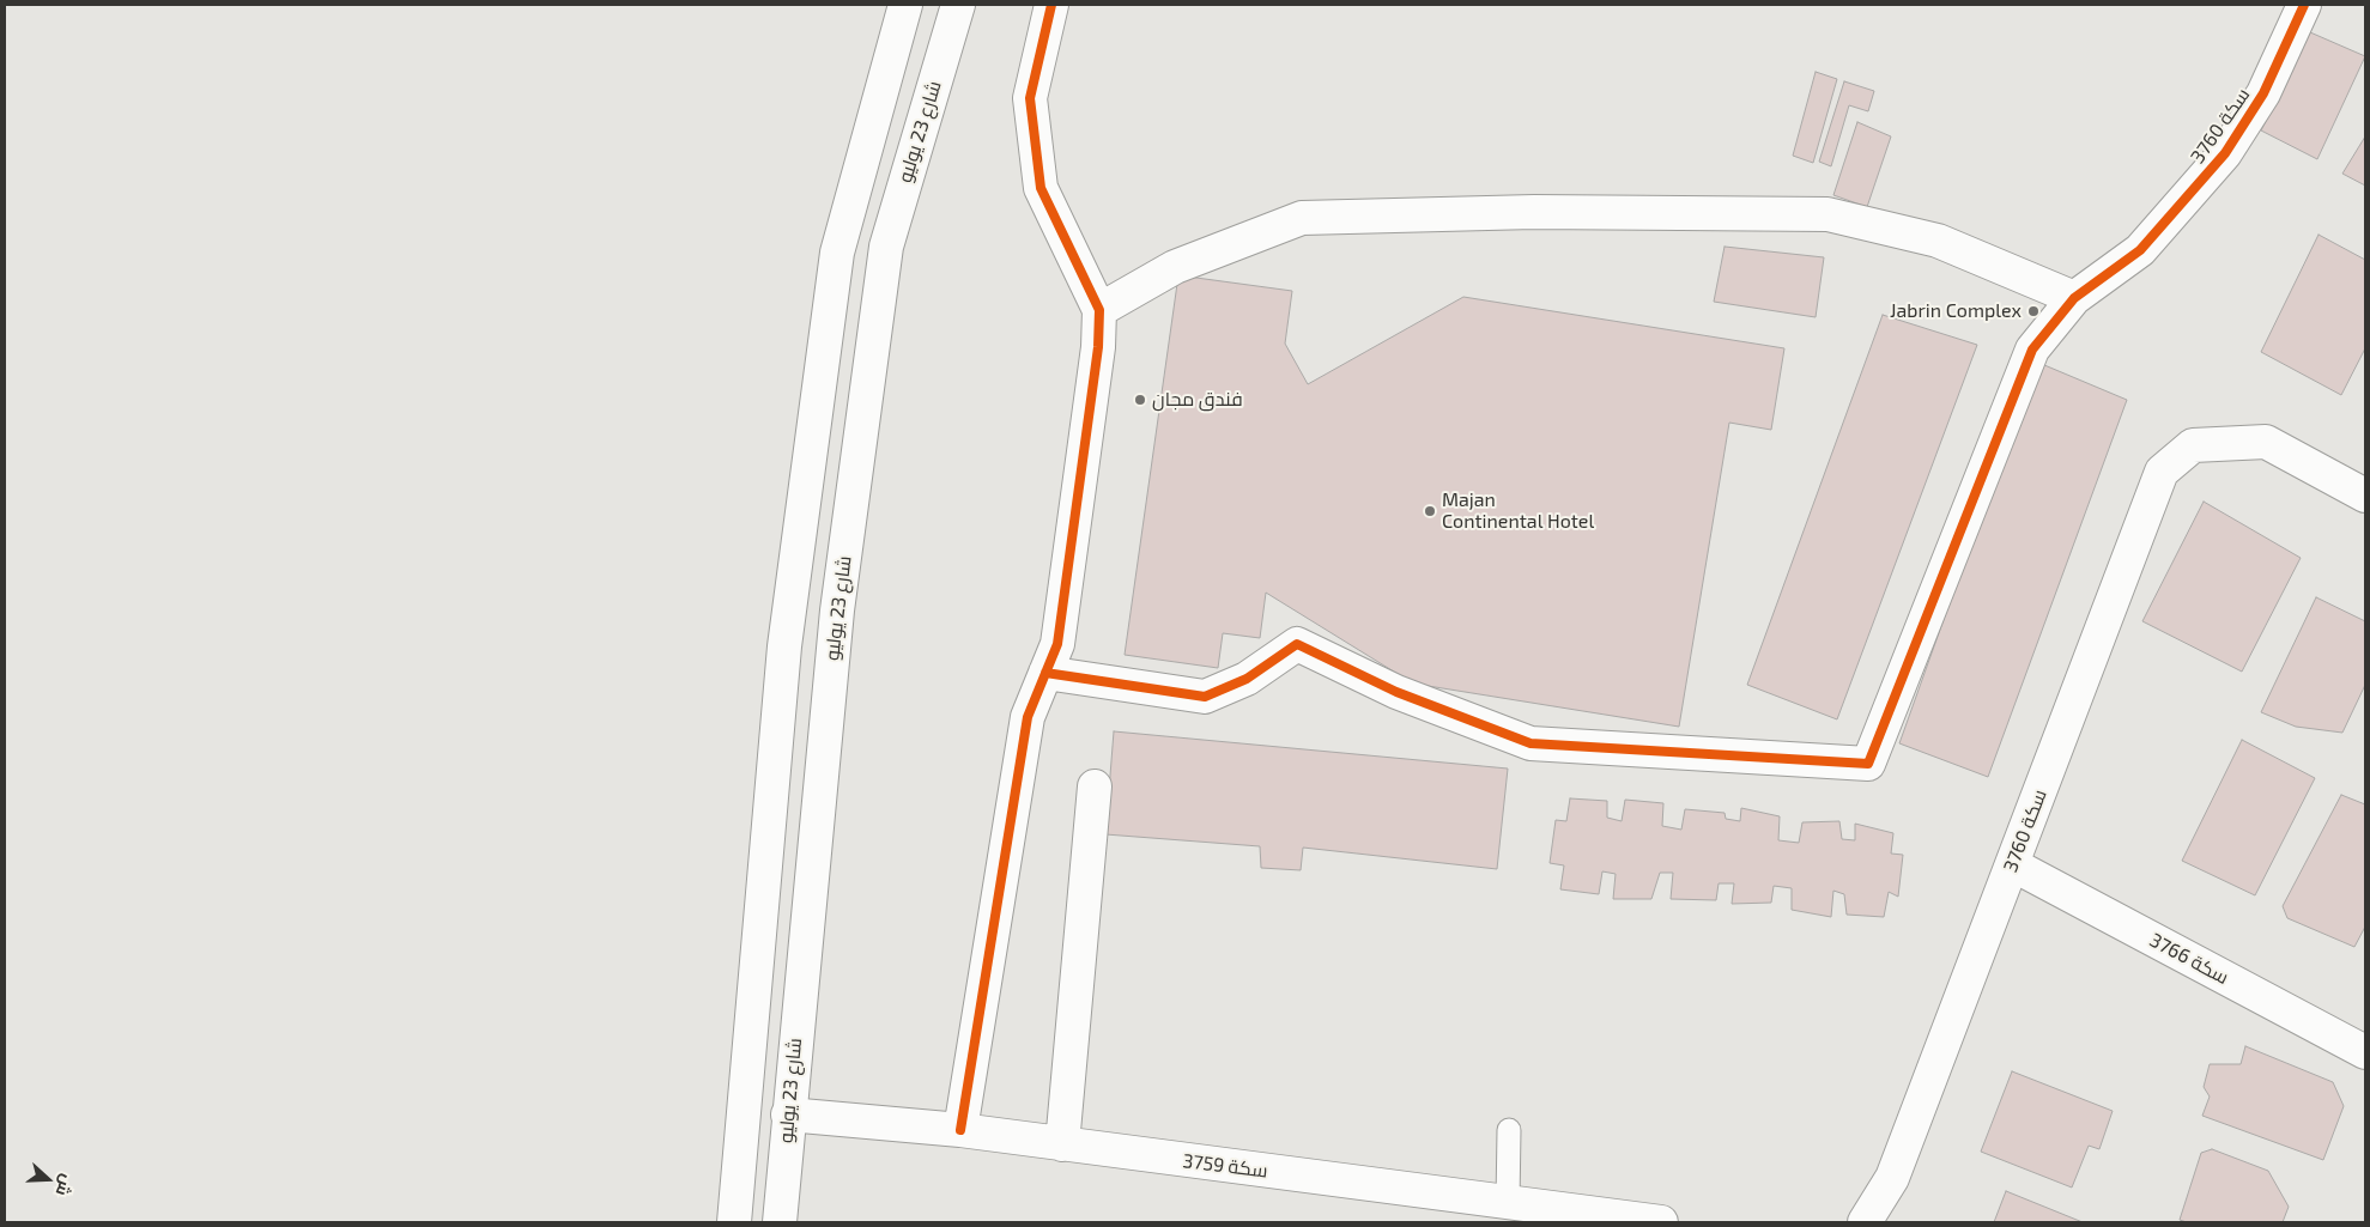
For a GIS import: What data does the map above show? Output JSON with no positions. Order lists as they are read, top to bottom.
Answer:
{
  "streets": {
    "street": [
      "سكة 3760",
      "شارع 23 يوليو",
      "سكة 3766",
      "سكة 3759"
    ]
  },
  "crossings": [
    ["سكة 3760", "سكة 3766"],
    ["شارع 23 يوليو", "سكة 3759"]
  ],
  "places": ["Jabrin Complex", "فندق مجان", "Majan Continental Hotel"],
  "north": "right"
}
